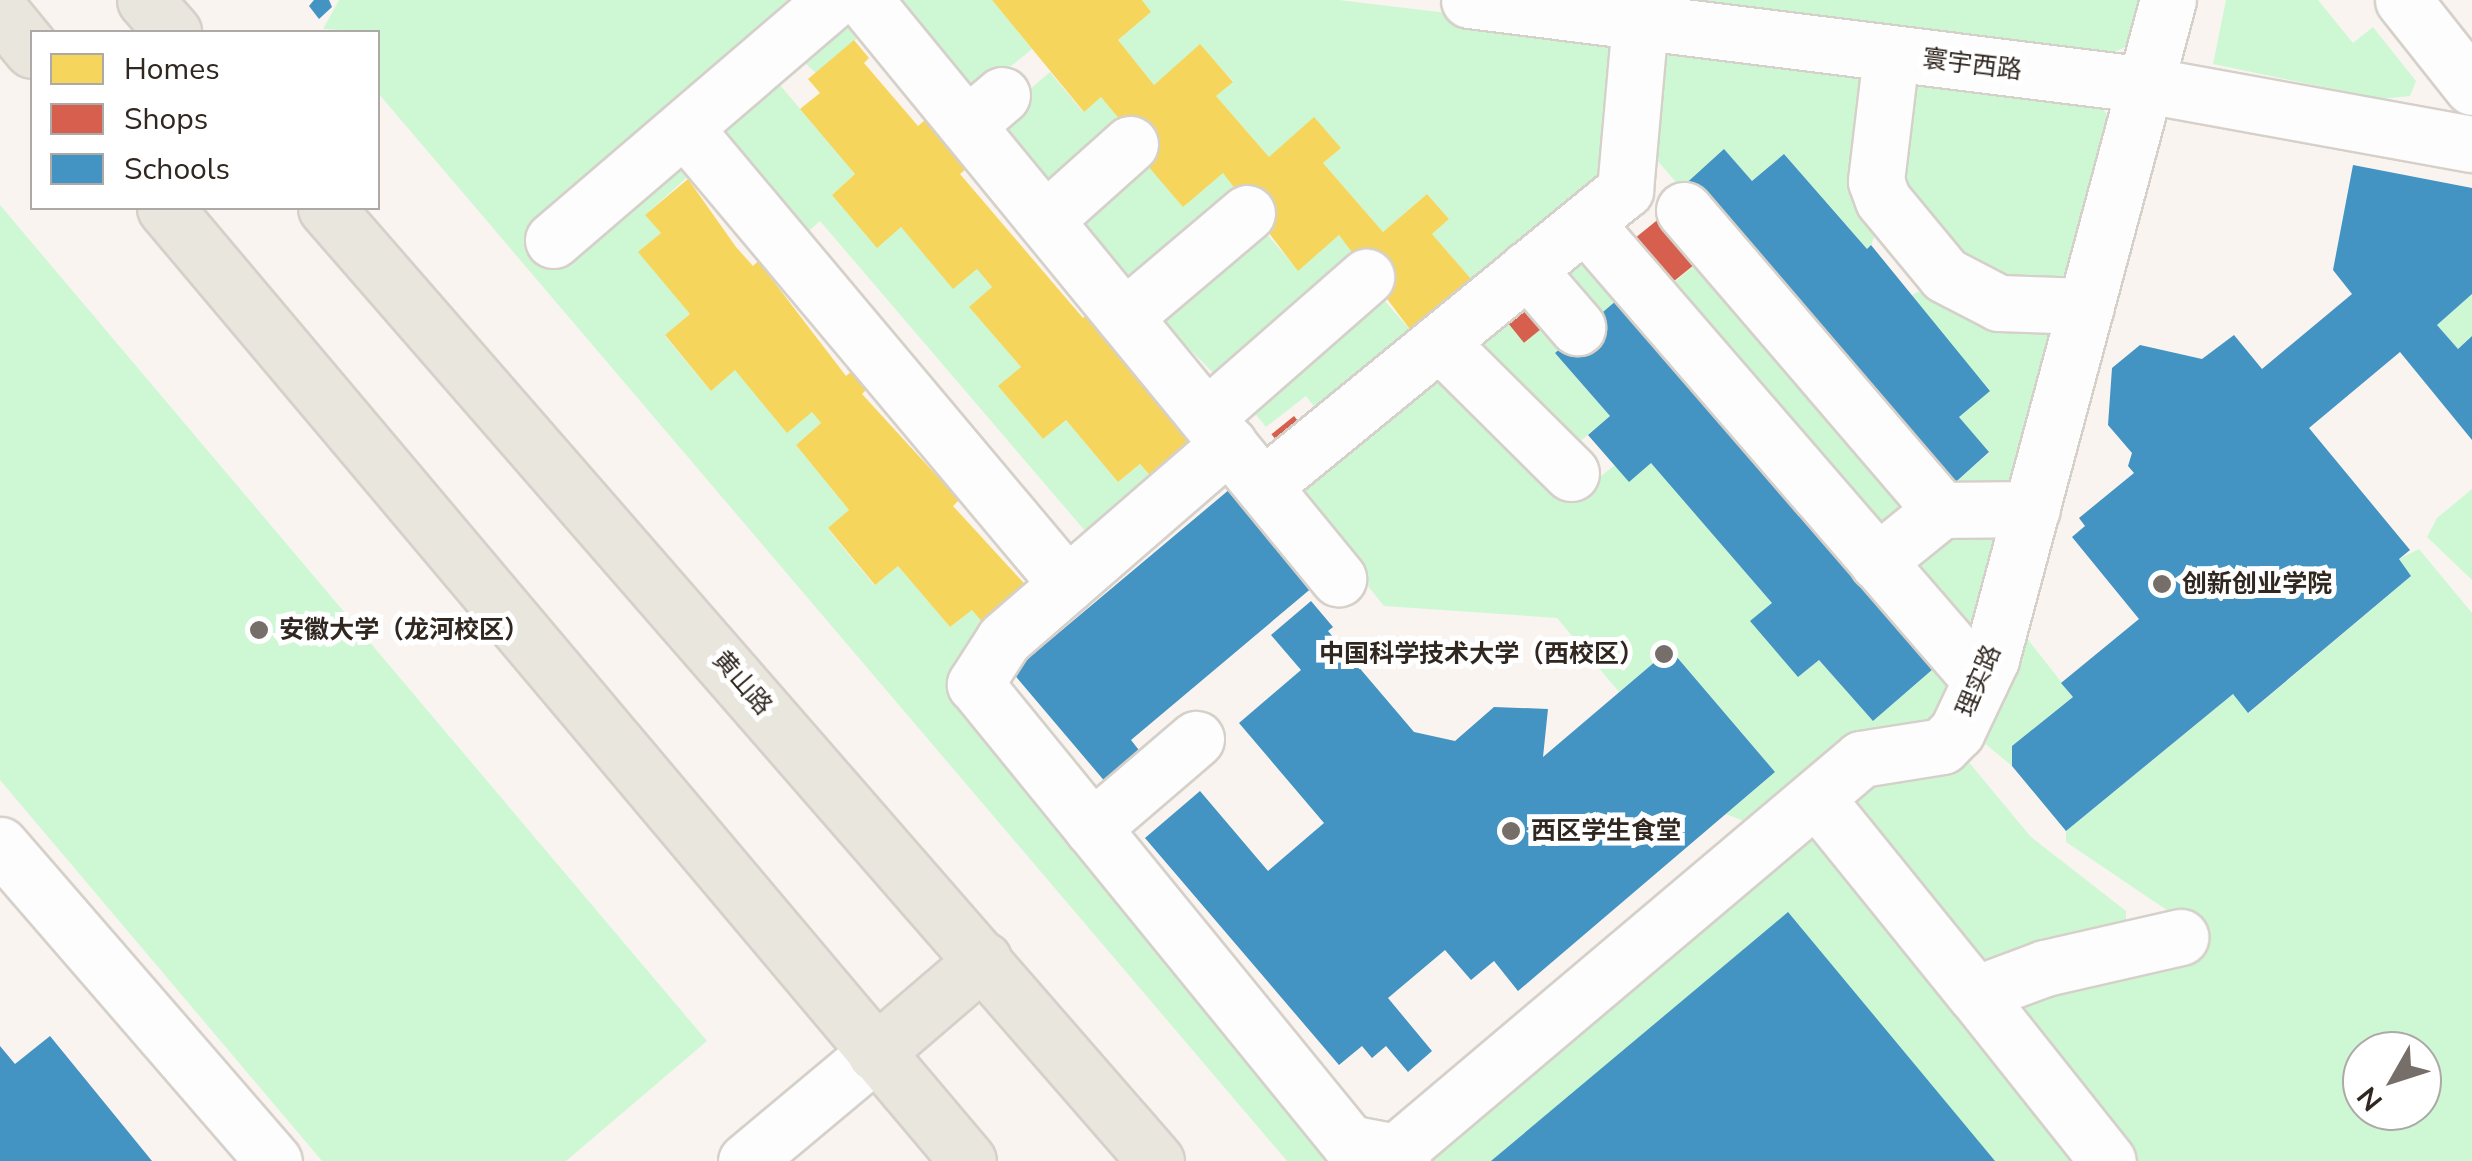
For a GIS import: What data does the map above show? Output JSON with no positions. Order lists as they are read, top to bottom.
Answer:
{
  "streets": {
    "main road": ["黄山路"],
    "street": ["寰宇西路", "理实路"]
  },
  "crossings": [
    ["寰宇西路", "理实路"]
  ],
  "places": [
    "创新创业学院",
    "安徽大学（龙河校区）",
    "中国科学技术大学（西校区）",
    "西区学生食堂"
  ],
  "legend": ["Homes", "Shops", "Schools"],
  "north": "bottom left"
}
